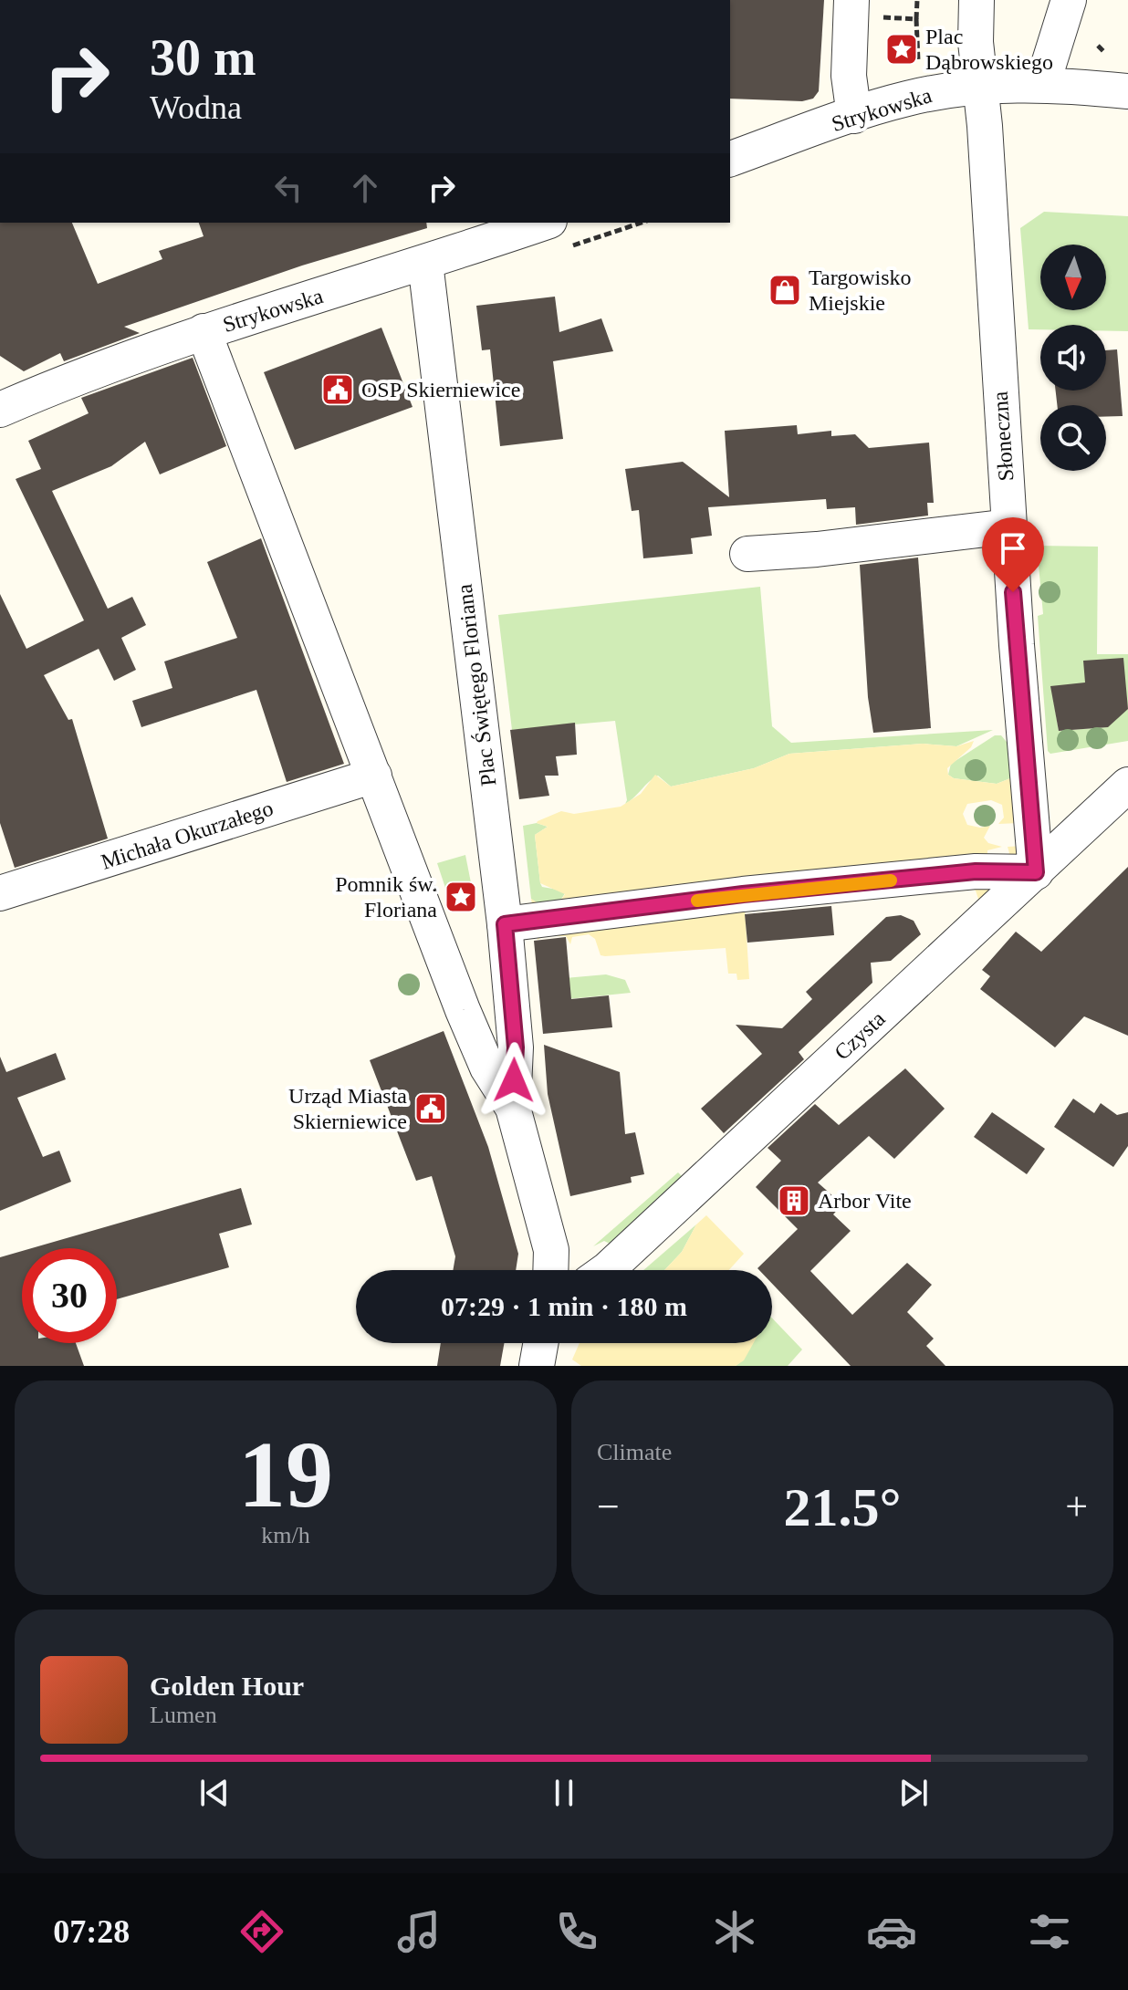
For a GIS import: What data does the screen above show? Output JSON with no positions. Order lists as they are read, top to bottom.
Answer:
{
  "streets": {
    "street": [
      "Strykowska",
      "Słoneczna",
      "Plac Świętego Floriana",
      "Michała Okurzałego",
      "Czysta"
    ]
  },
  "crossings": [
    ["Strykowska", "Słoneczna"],
    ["Strykowska", "Plac Świętego Floriana"],
    ["Słoneczna", "Czysta"],
    ["Plac Świętego Floriana", "Michała Okurzałego"]
  ],
  "places": {
    "place": ["Plac Dąbrowskiego", "Pomnik św. Floriana"],
    "shop": ["Targowisko Miejskie"],
    "public building": ["OSP Skierniewice", "Urząd Miasta Skierniewice"],
    "building": ["Arbor Vite"]
  },
  "north": "bottom",
  "page": {
    "turn": ["30 m", "Wodna"],
    "limit": "30",
    "trip": "07:29 · 1 min · 180 m",
    "tile": [
      ["19", "km/h"],
      "Climate"
    ],
    "heat": ["−", "21.5°", "+"],
    "song": ["Golden Hour", "Lumen"],
    "tabs": "07:28"
  }
}
